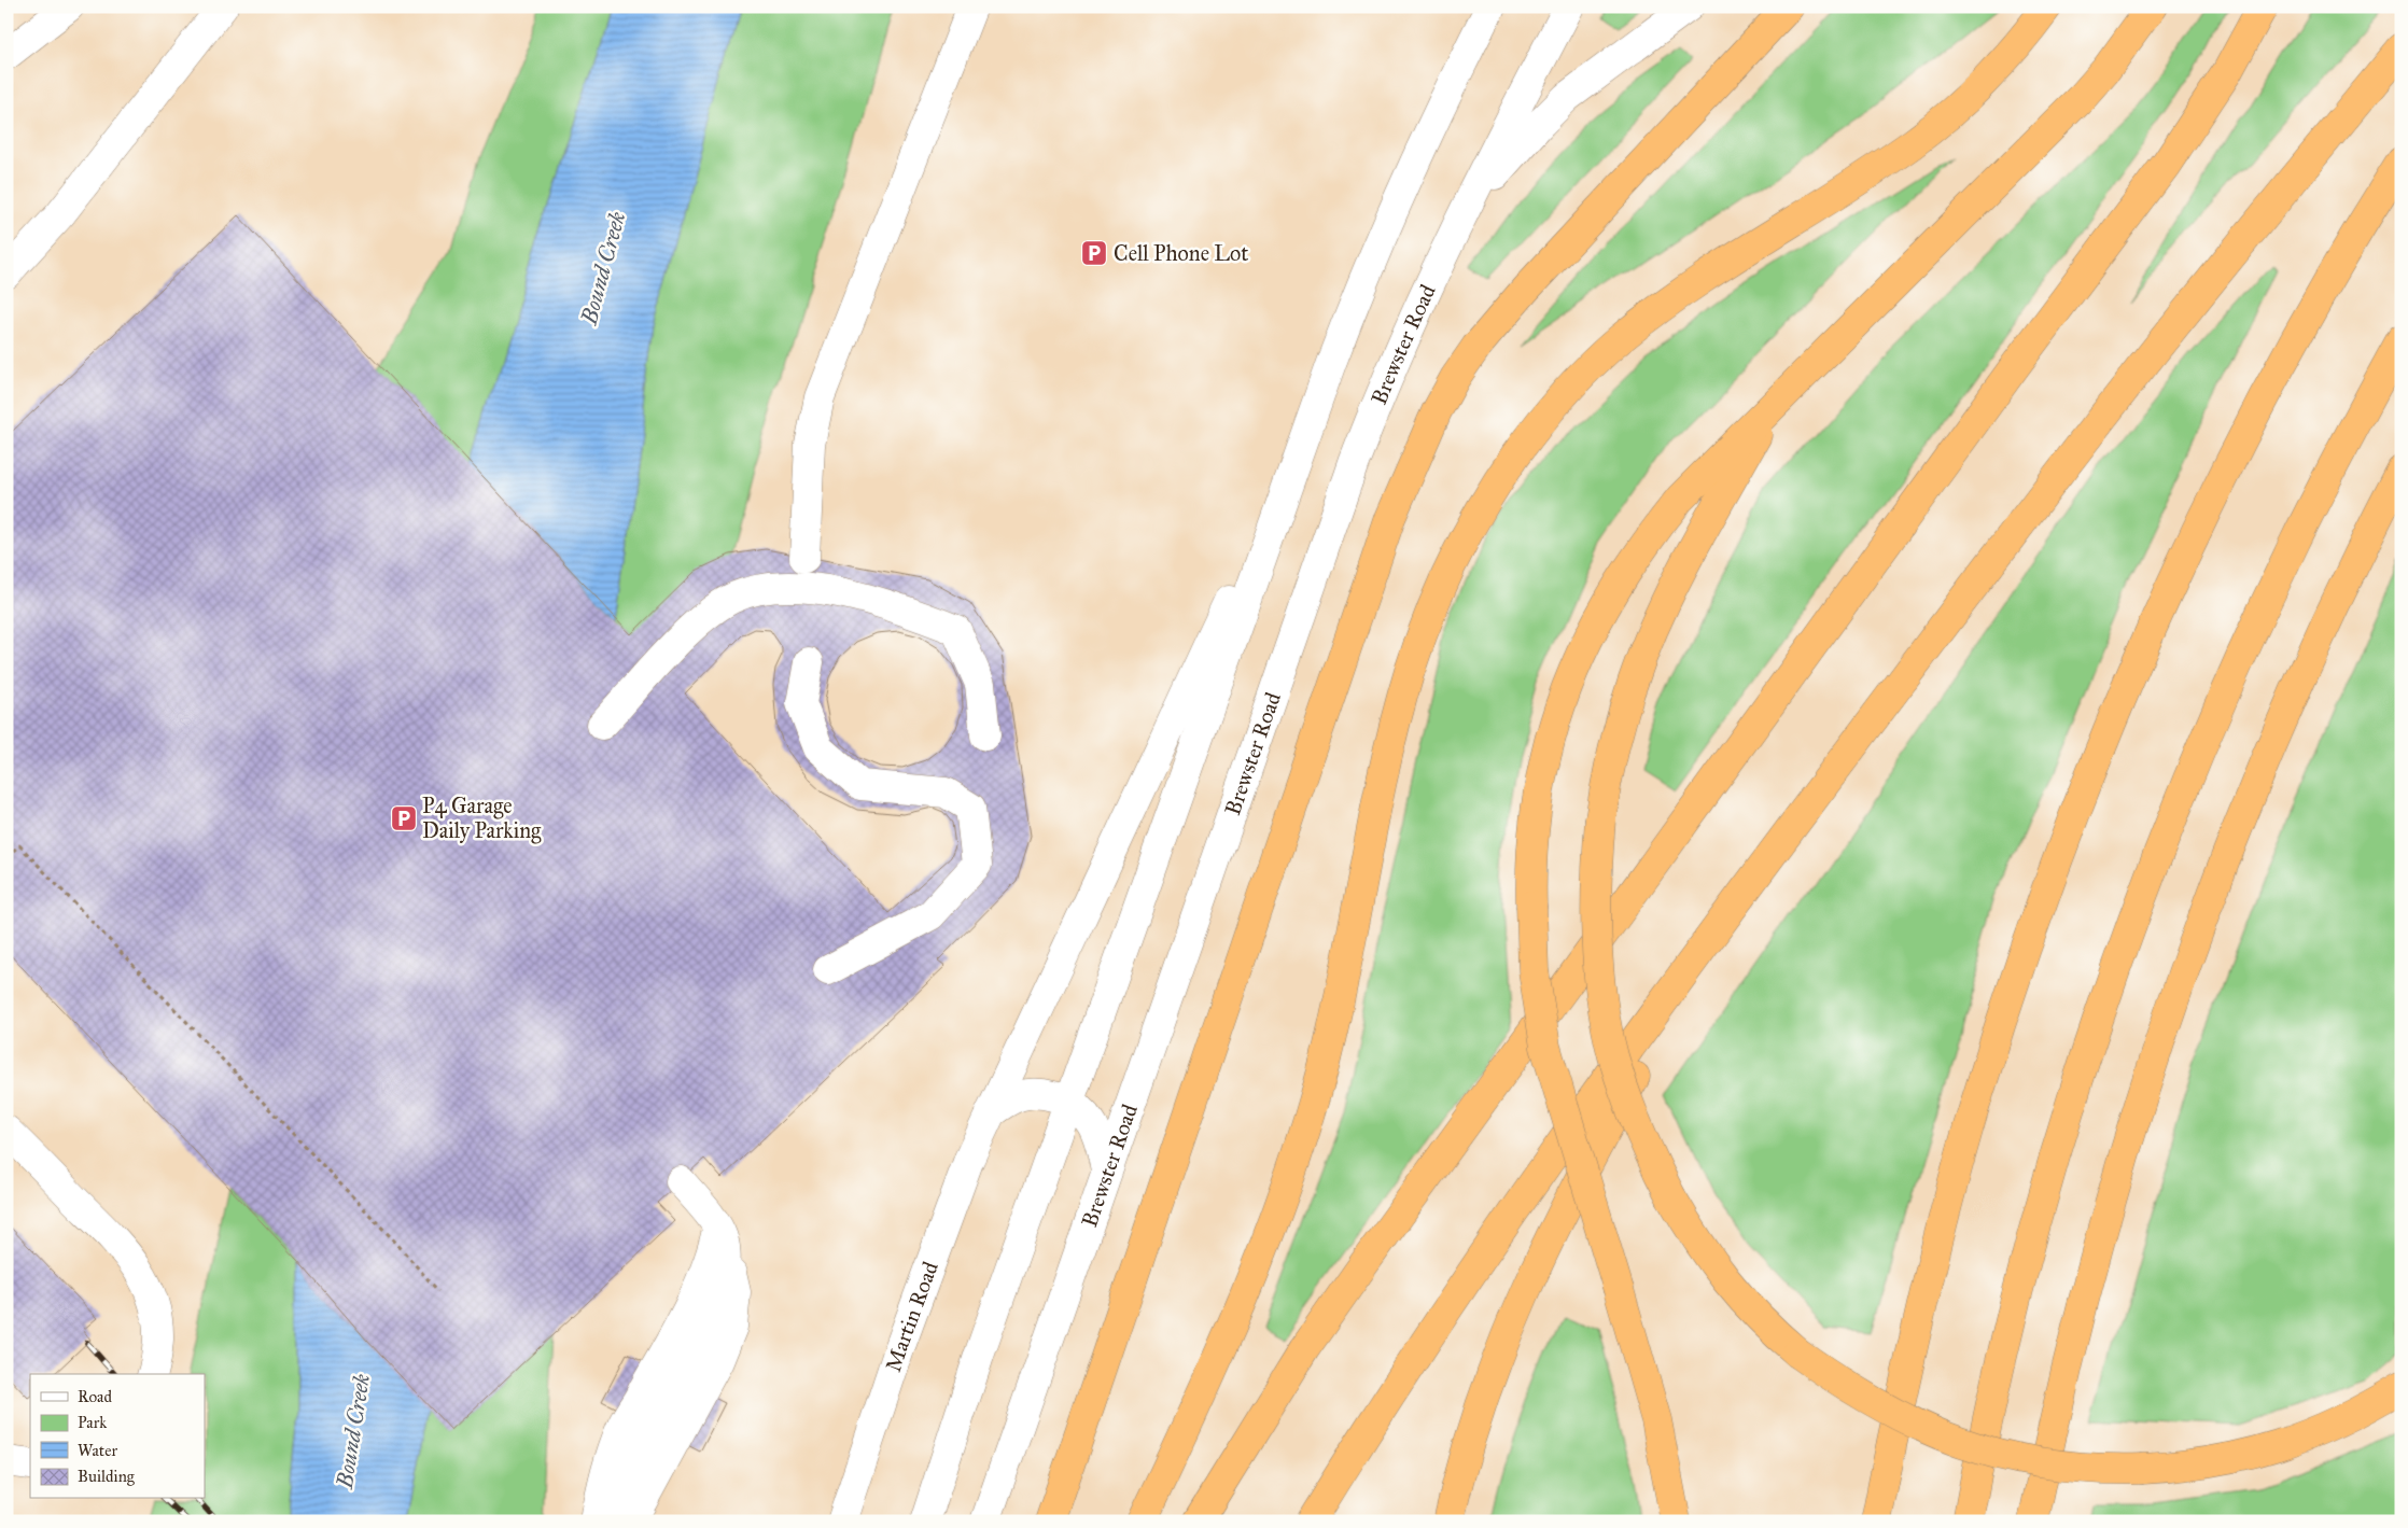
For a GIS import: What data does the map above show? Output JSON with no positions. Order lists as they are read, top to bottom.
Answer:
{
  "streets": {
    "street": ["Brewster Road", "Martin Road"]
  },
  "water": ["Bound Creek"],
  "places": {
    "parking": ["Cell Phone Lot", "P4 Garage Daily Parking"]
  },
  "legend": [
    "Road",
    "Park",
    "Water",
    "Building"
  ]
}
